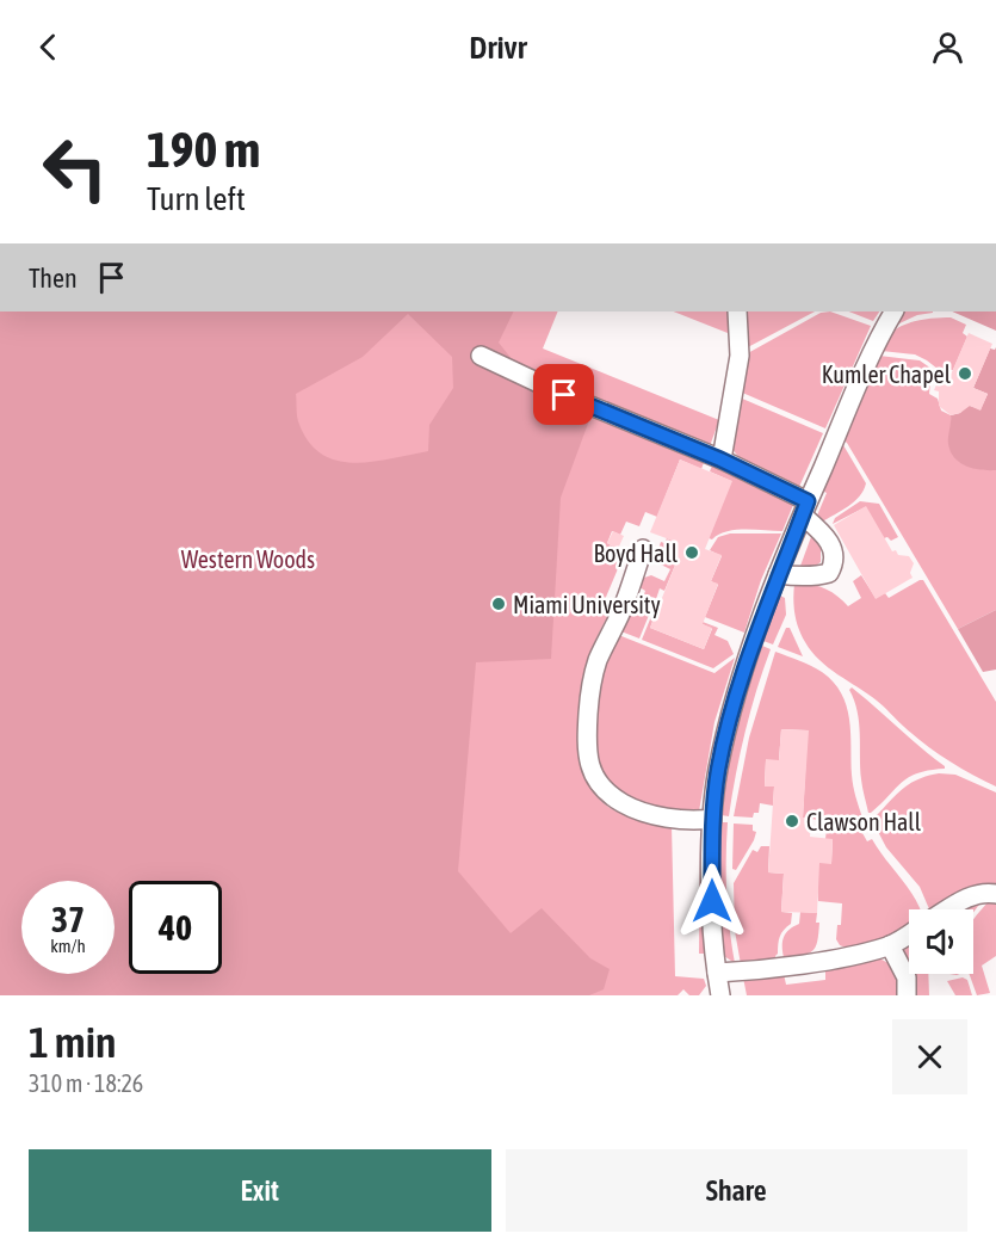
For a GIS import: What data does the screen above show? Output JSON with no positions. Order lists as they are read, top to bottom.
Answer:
{
  "parks": ["Western Woods"],
  "places": [
    "Kumler Chapel",
    "Boyd Hall",
    "Miami University",
    "Clawson Hall"
  ],
  "page": {
    "header": "Drivr",
    "turn": ["190 m", "Turn left"],
    "then": "Then",
    "speed": "37 km/h",
    "limit": "40",
    "heading": ["1 min", "310 m · 18:26"],
    "buttons": ["Exit", "Share"]
  }
}
